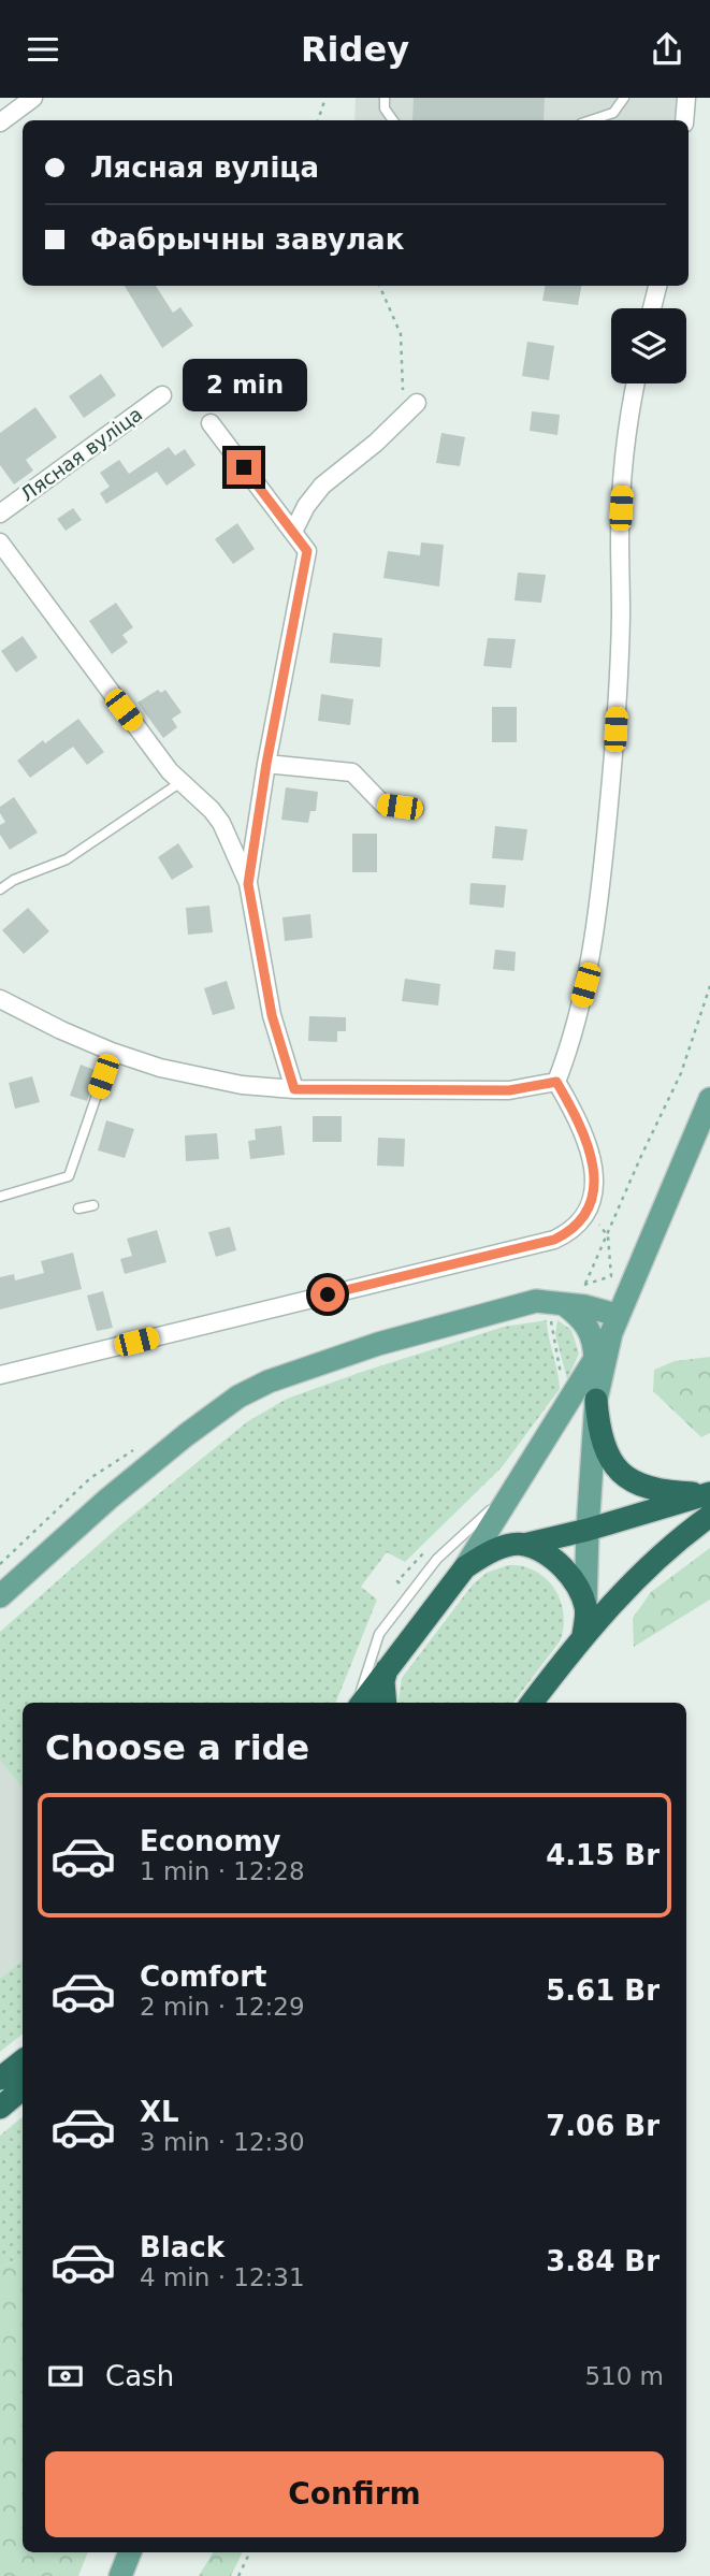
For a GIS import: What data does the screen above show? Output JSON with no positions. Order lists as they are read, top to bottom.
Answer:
{
  "streets": {
    "street": ["Лясная вуліца"]
  },
  "page": {
    "header": "Ridey",
    "banner": ["Лясная вуліца", "Фабрычны завулак"],
    "bubble": "2 min",
    "heading": "Choose a ride",
    "list": [
      {
        "name": "Economy",
        "note": "1 min · 12:28",
        "value": "4.15 Br"
      },
      {
        "name": "Comfort",
        "note": "2 min · 12:29",
        "value": "5.61 Br"
      },
      {
        "name": "XL",
        "note": "3 min · 12:30",
        "value": "7.06 Br"
      },
      {
        "name": "Black",
        "note": "4 min · 12:31",
        "value": "3.84 Br"
      }
    ],
    "pay": ["Cash", "510 m"],
    "buttons": "Confirm"
  }
}
